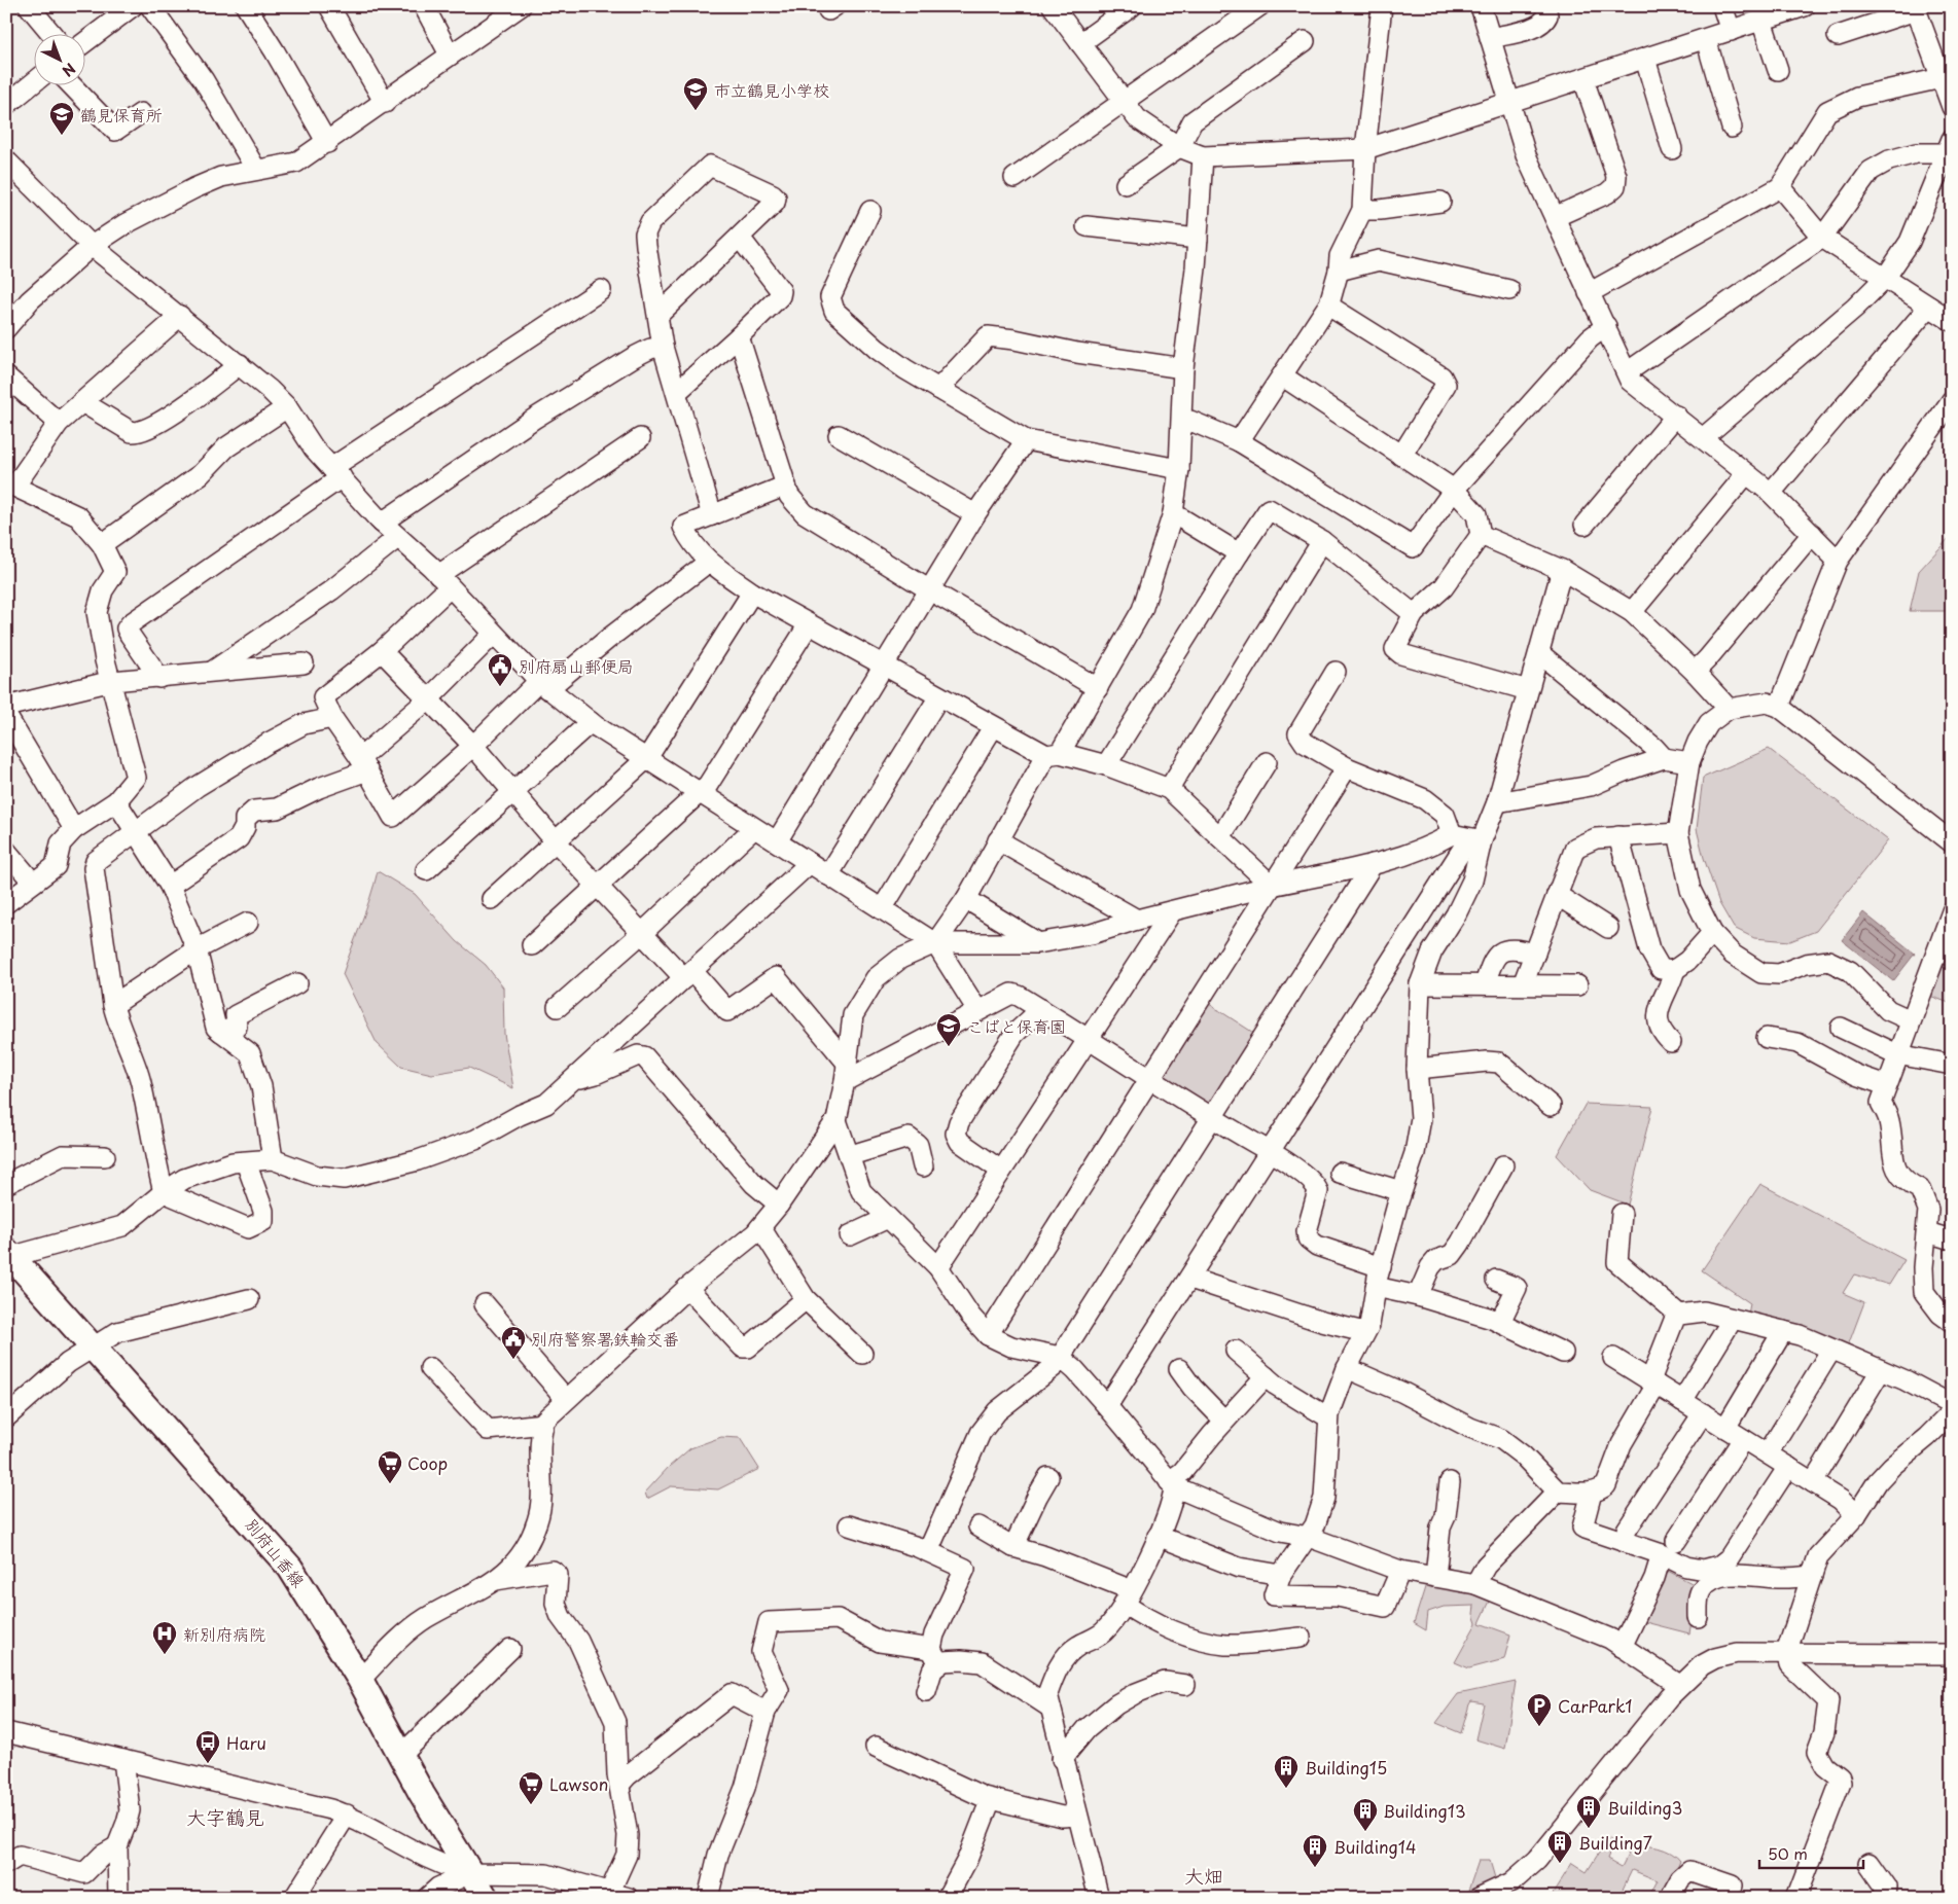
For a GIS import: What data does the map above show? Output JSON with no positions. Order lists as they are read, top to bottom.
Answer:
{
  "streets": {
    "main road": ["別府山香線"]
  },
  "districts": ["大字鶴見", "大畑"],
  "places": {
    "school or university": ["市立鶴見小学校", "鶴見保育所", "こばと保育園"],
    "public building": ["別府扇山郵便局", "別府警察署鉄輪交番"],
    "supermarket": ["Coop", "Lawson"],
    "hospital": ["新別府病院"],
    "parking": ["CarPark1"],
    "bus stop": ["Haru"],
    "building": [
      "Building15",
      "Building3",
      "Building13",
      "Building7",
      "Building14"
    ]
  },
  "scale_bar": "50 m",
  "north": "bottom right"
}
